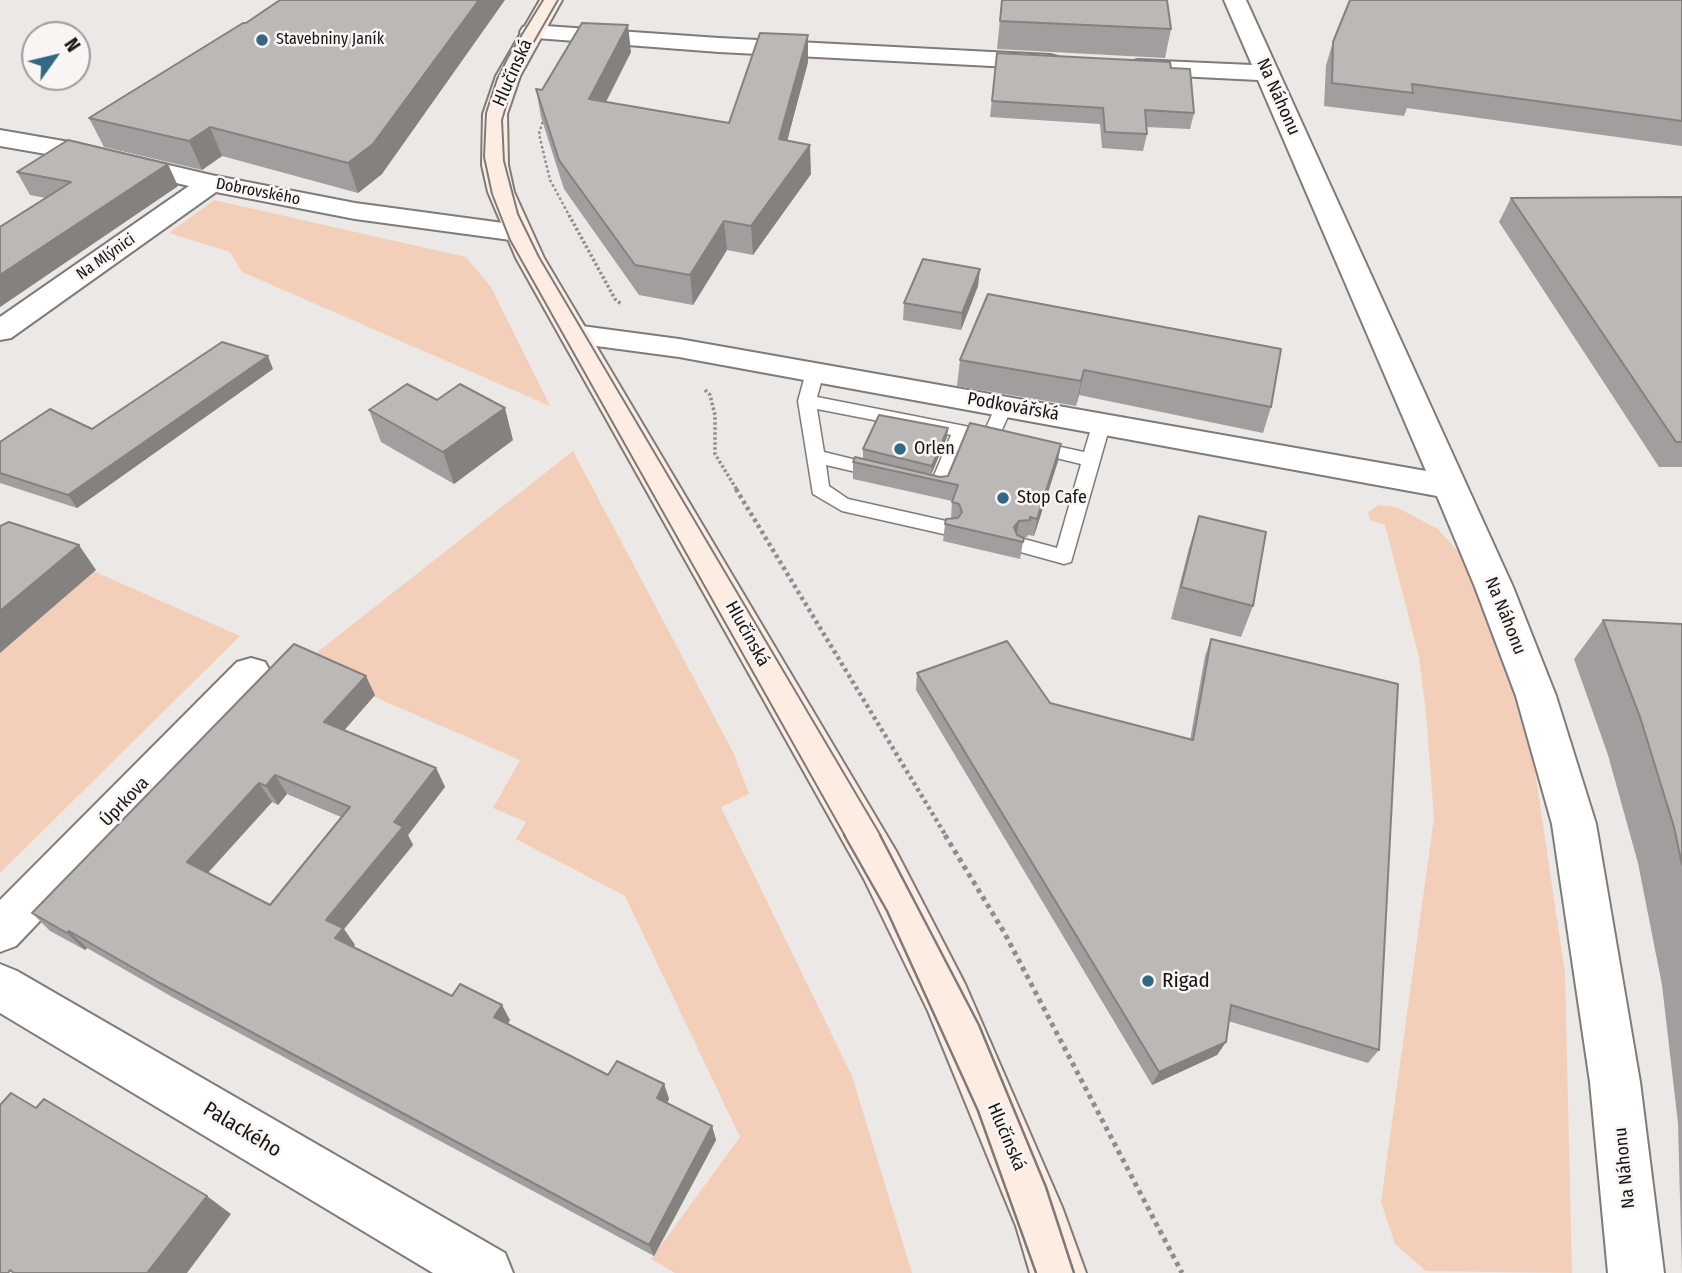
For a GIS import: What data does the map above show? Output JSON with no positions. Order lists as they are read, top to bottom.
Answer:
{
  "streets": {
    "street": [
      "Hlučínská",
      "Na Náhonu",
      "Dobrovského",
      "Na Mlýnici",
      "Podkovářská",
      "Úprkova",
      "Palackého"
    ]
  },
  "crossings": [
    ["Hlučínská", "Dobrovského"],
    ["Hlučínská", "Podkovářská"],
    ["Na Náhonu", "Podkovářská"],
    ["Dobrovského", "Na Mlýnici"]
  ],
  "places": [
    "Stavebniny Janík",
    "Orlen",
    "Stop Cafe",
    "Rigad"
  ],
  "north": "top right"
}
